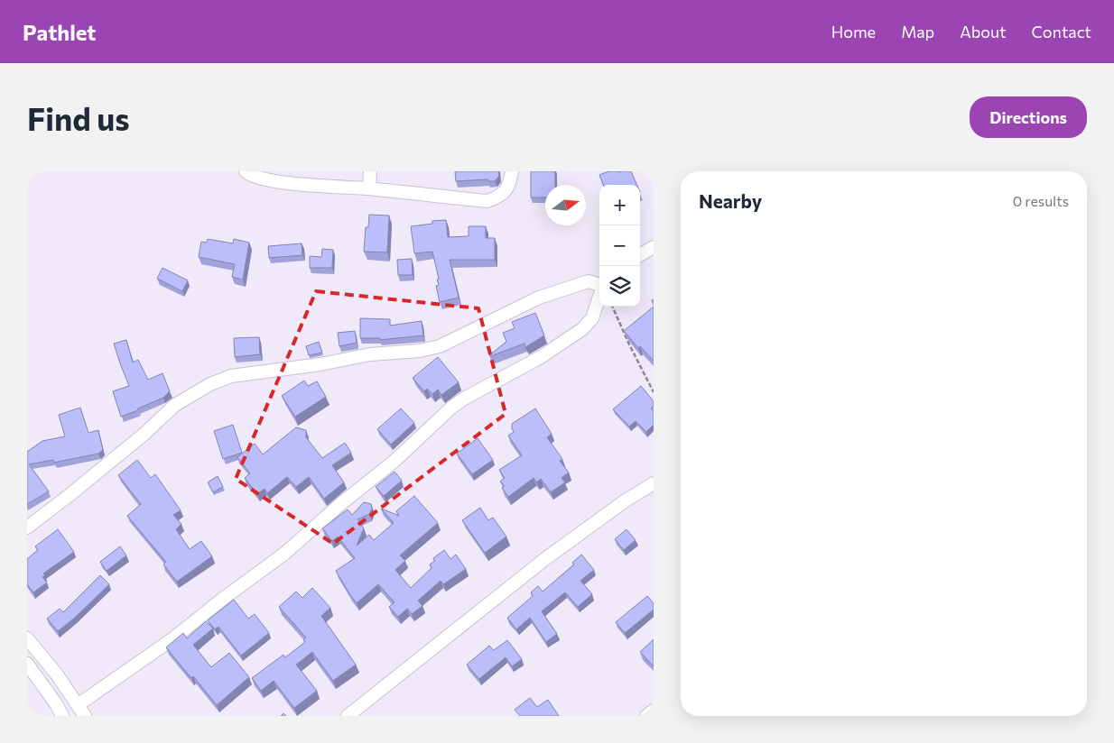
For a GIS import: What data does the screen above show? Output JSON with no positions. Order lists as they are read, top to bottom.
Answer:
{
  "north": "right",
  "page": {
    "header": "Pathlet",
    "nav": [
      "Home",
      "Map",
      "About",
      "Contact"
    ],
    "buttons": "Directions",
    "title": "Find us",
    "heading": ["Nearby", "0 results"],
    "map_buttons": ["+", "−"]
  }
}
